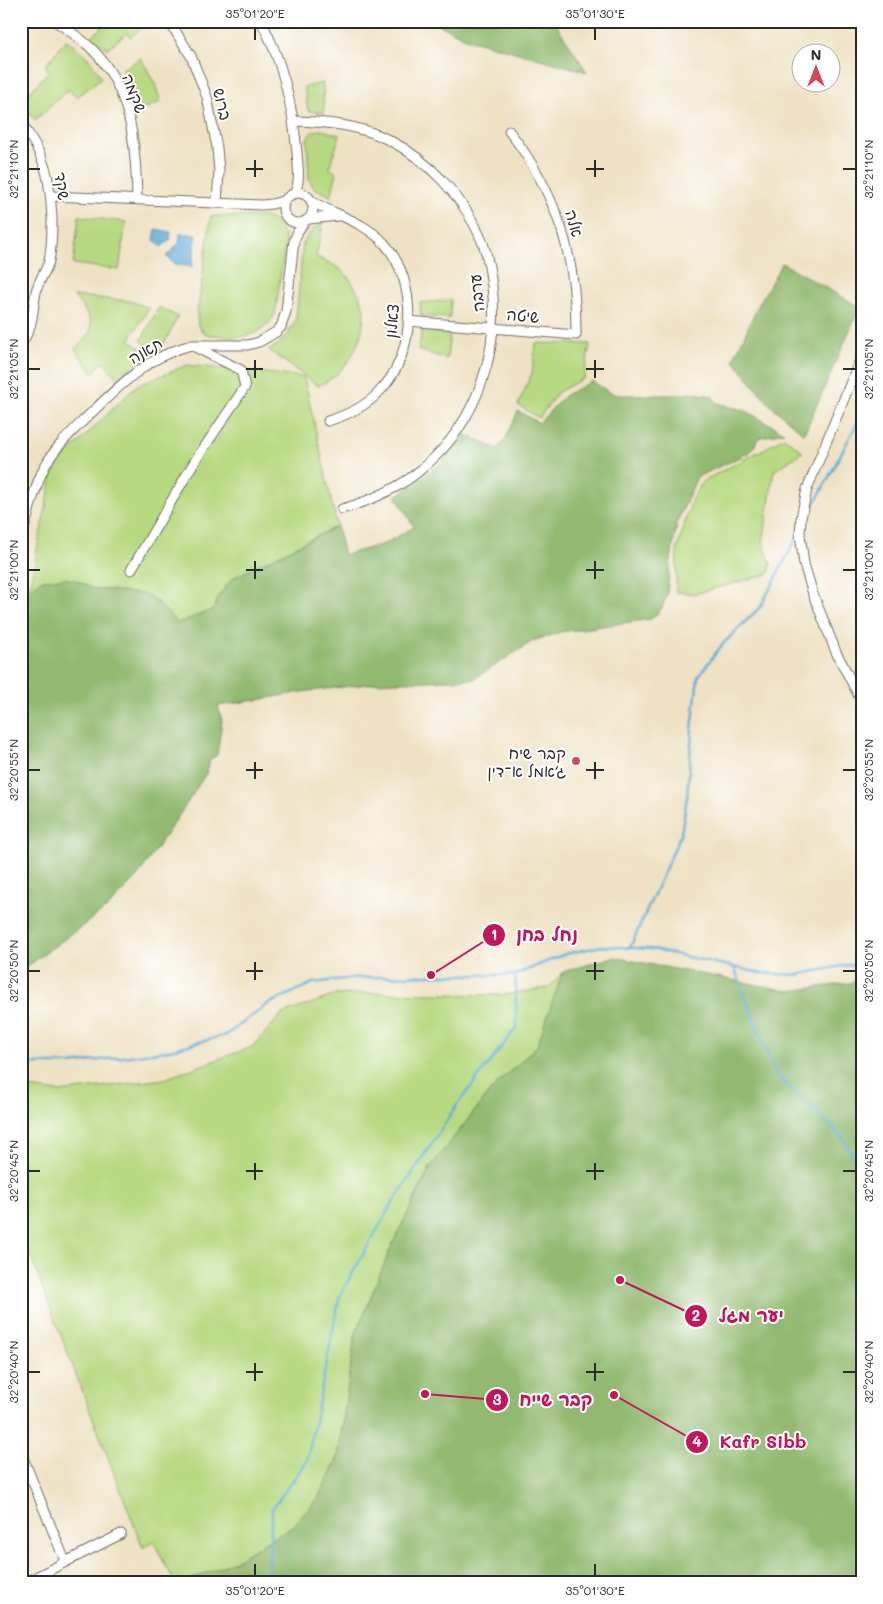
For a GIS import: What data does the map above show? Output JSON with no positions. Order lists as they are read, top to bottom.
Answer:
{
  "streets": {
    "street": [
      "שקמה",
      "ברוש",
      "שקד",
      "אלה",
      "ערבה",
      "שיטה",
      "צאלון",
      "תאנה"
    ]
  },
  "crossings": [
    ["אלה", "שיטה"],
    ["ערבה", "שיטה"],
    ["שיטה", "צאלון"],
    ["צאלון", "תאנה"]
  ],
  "places": [
    "קבר שיח ג׳אמל א־דין",
    "נחל בחן",
    "יער מגל",
    "קבר שייח",
    "Kafr Sibb"
  ],
  "north": "top",
  "coordinates": [
    "35°01'20\"E",
    "35°01'30\"E",
    "32°21'10\"N",
    "32°21'05\"N",
    "32°21'00\"N",
    "32°20'55\"N",
    "32°20'50\"N",
    "32°20'45\"N",
    "32°20'40\"N"
  ]
}
